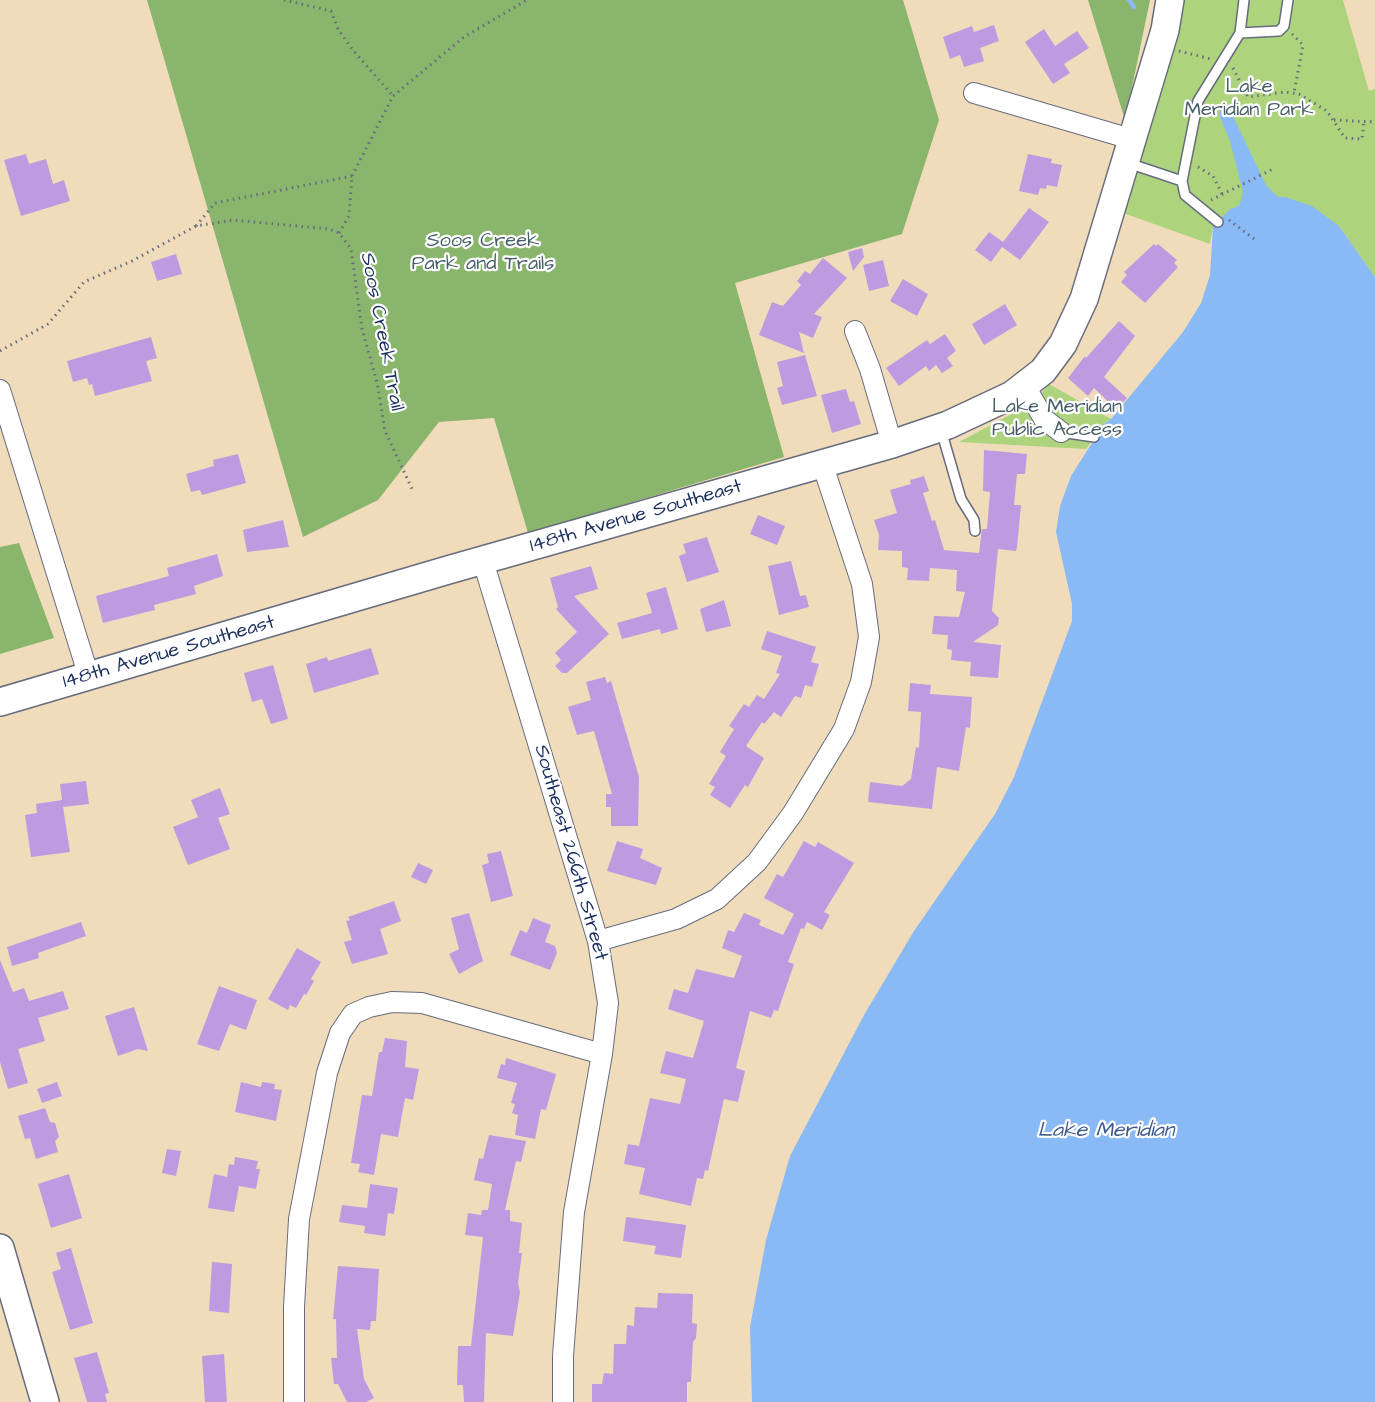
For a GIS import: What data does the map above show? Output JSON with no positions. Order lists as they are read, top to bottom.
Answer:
{
  "streets": {
    "street": ["148th Avenue Southeast", "Southeast 266th Street"],
    "path": ["Soos Creek Trail"]
  },
  "crossings": [
    ["148th Avenue Southeast", "Southeast 266th Street"]
  ],
  "water": ["Lake Meridian"],
  "parks": ["Lake Meridian Park", "Soos Creek Park and Trails", "Lake Meridian Public Access"]
}
